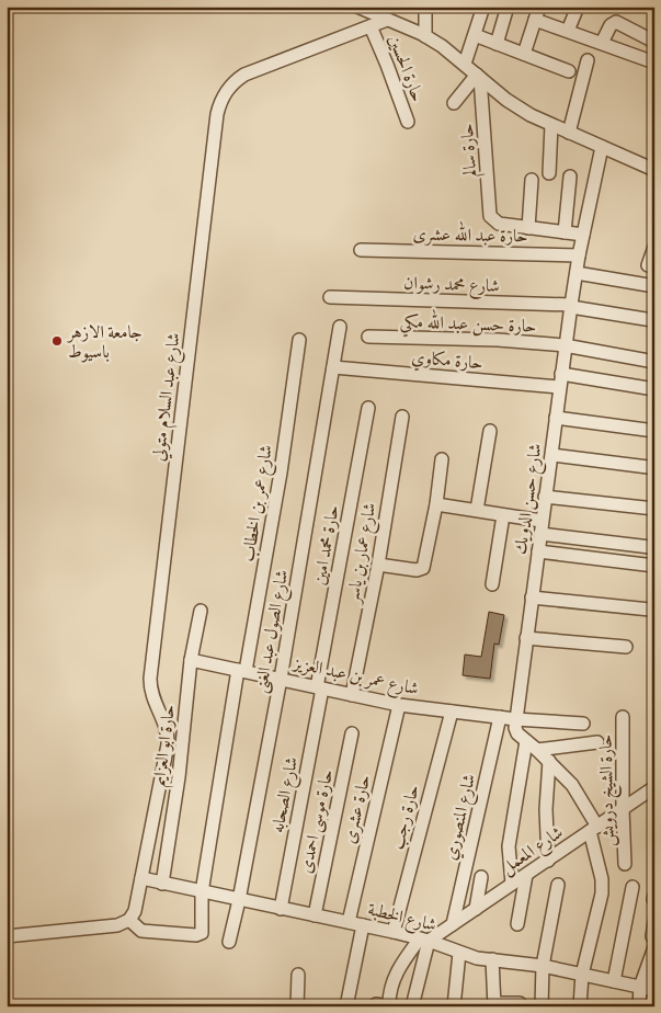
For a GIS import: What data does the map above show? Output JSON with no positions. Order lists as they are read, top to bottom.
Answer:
{
  "streets": {
    "street": [
      "حارة الحسين",
      "حارة سالم",
      "حارة عبد الله عشرى",
      "شارع محمد رشوان",
      "حارة حسن عبد الله مكي",
      "حارة مكاوي",
      "شارع عبد السلام متولي",
      "شارع حسن الدويك",
      "شارع عمر بن الخطاب",
      "حارة محمد امين",
      "شارع عمار بن ياسر",
      "شارع الصول عبد الغنى",
      "شارع عمر بن عبد العزيز",
      "حارة ابو العزايم",
      "حارة الشيخ درويش",
      "شارع الصحابه",
      "حارة عشرى",
      "حارة رجب",
      "شارع المنصوري",
      "حارة موسى احمدى",
      "شارع المعمل",
      "شارع الخطبة"
    ]
  },
  "crossings": [
    ["حارة الحسين", "شارع عبد السلام متولي"],
    ["حارة عبد الله عشرى", "شارع حسن الدويك"],
    ["شارع محمد رشوان", "شارع حسن الدويك"],
    ["حارة حسن عبد الله مكي", "شارع حسن الدويك"],
    ["حارة مكاوي", "شارع حسن الدويك"],
    ["حارة مكاوي", "شارع الصول عبد الغنى"],
    ["شارع عبد السلام متولي", "شارع عمر بن الخطاب"],
    ["شارع عبد السلام متولي", "شارع الخطبة"],
    ["شارع حسن الدويك", "شارع عمر بن عبد العزيز"],
    ["شارع عمر بن الخطاب", "شارع عمر بن عبد العزيز"],
    ["شارع عمر بن الخطاب", "شارع الخطبة"],
    ["حارة محمد امين", "شارع عمر بن عبد العزيز"],
    ["حارة محمد امين", "شارع الصحابه"],
    ["شارع عمار بن ياسر", "شارع عمر بن عبد العزيز"],
    ["شارع الصول عبد الغنى", "شارع عمر بن عبد العزيز"],
    ["شارع الصول عبد الغنى", "شارع الخطبة"],
    ["شارع عمر بن عبد العزيز", "حارة ابو العزايم"],
    ["شارع عمر بن عبد العزيز", "شارع الصحابه"],
    ["شارع عمر بن عبد العزيز", "حارة عشرى"],
    ["شارع عمر بن عبد العزيز", "حارة رجب"],
    ["شارع عمر بن عبد العزيز", "شارع المنصوري"],
    ["حارة ابو العزايم", "شارع الخطبة"],
    ["حارة الشيخ درويش", "شارع المعمل"],
    ["شارع الصحابه", "شارع الخطبة"],
    ["حارة عشرى", "شارع الخطبة"],
    ["حارة رجب", "شارع الخطبة"],
    ["شارع المنصوري", "شارع المعمل"],
    ["حارة موسى احمدى", "شارع الخطبة"],
    ["شارع المعمل", "شارع الخطبة"]
  ],
  "places": ["جامعة الازهر باسيوط"]
}
